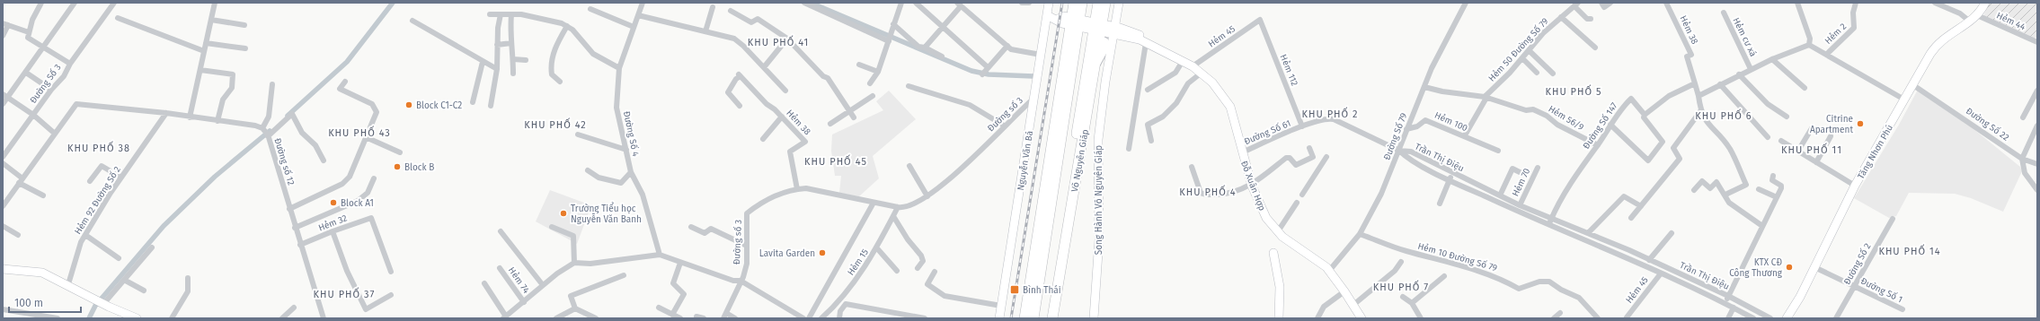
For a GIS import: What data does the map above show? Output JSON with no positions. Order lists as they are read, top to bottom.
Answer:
{
  "streets": {
    "highway": ["Võ Nguyên Giáp"],
    "main road": [
      "Tăng Nhơn Phú",
      "Nguyễn Văn Bá",
      "Đỗ Xuân Hợp",
      "Song Hành Võ Nguyên Giáp"
    ],
    "street": [
      "Hẻm 44",
      "Hẻm 38",
      "Hẻm 2",
      "Hẻm 45",
      "Hẻm cư xá",
      "Hẻm 50 Đường Số 79",
      "Hẻm 112",
      "Đường Số 3",
      "Đường số 3",
      "Hẻm 56/9",
      "Hẻm 100",
      "Đường Số 22",
      "Đường Số 147",
      "Đường Số 61",
      "Đường Số 4",
      "Đường Số 79",
      "Trần Thị Điệu",
      "Đường số 12",
      "Hẻm 70",
      "Hẻm 92 Đường Số 2",
      "Hẻm 32",
      "Hẻm 10 Đường Số 79",
      "Hẻm 15",
      "Đường Số 2",
      "Hẻm 74",
      "Đường Số 1"
    ]
  },
  "crossings": [
    ["Hẻm 44", "Tăng Nhơn Phú"],
    ["Hẻm 38", "Đường số 3"],
    ["Hẻm 45", "Hẻm 112"],
    ["Hẻm 45", "Trần Thị Điệu"],
    ["Hẻm 45", "Đỗ Xuân Hợp"],
    ["Hẻm 50 Đường Số 79", "Hẻm 56/9"],
    ["Hẻm 50 Đường Số 79", "Hẻm 100"],
    ["Hẻm 112", "Đường Số 61"],
    ["Đường số 3", "Nguyễn Văn Bá"],
    ["Đường số 3", "Hẻm 15"],
    ["Hẻm 56/9", "Đường Số 147"],
    ["Hẻm 100", "Đường Số 79"],
    ["Đường Số 22", "Tăng Nhơn Phú"],
    ["Đường Số 147", "Trần Thị Điệu"],
    ["Đường Số 61", "Đường Số 79"],
    ["Đường Số 61", "Trần Thị Điệu"],
    ["Đường Số 61", "Đỗ Xuân Hợp"],
    ["Đường Số 79", "Trần Thị Điệu"],
    ["Đường Số 79", "Đỗ Xuân Hợp"],
    ["Đường Số 79", "Hẻm 10 Đường Số 79"],
    ["Tăng Nhơn Phú", "Đường Số 1"],
    ["Trần Thị Điệu", "Hẻm 70"],
    ["Nguyễn Văn Bá", "Đỗ Xuân Hợp"],
    ["Võ Nguyên Giáp", "Đỗ Xuân Hợp"],
    ["Đường số 12", "Hẻm 32"],
    ["Đỗ Xuân Hợp", "Song Hành Võ Nguyên Giáp"],
    ["Đường Số 2", "Đường Số 1"]
  ],
  "districts": [
    "KHU PHỐ 41",
    "KHU PHỐ 5",
    "KHU PHỐ 2",
    "KHU PHỐ 6",
    "KHU PHỐ 42",
    "KHU PHỐ 43",
    "KHU PHỐ 38",
    "KHU PHỐ 11",
    "KHU PHỐ 45",
    "KHU PHỐ 4",
    "KHU PHỐ 14",
    "KHU PHỐ 7",
    "KHU PHỐ 37"
  ],
  "places": {
    "other": [
      "Block C1-C2",
      "Citrine Apartment",
      "Block B",
      "Block A1",
      "Trường Tiểu học Nguyễn Văn Banh",
      "Lavita Garden",
      "KTX CĐ Công Thương"
    ],
    "transit": ["Bình Thái"]
  },
  "scale_bar": "100 m"
}
